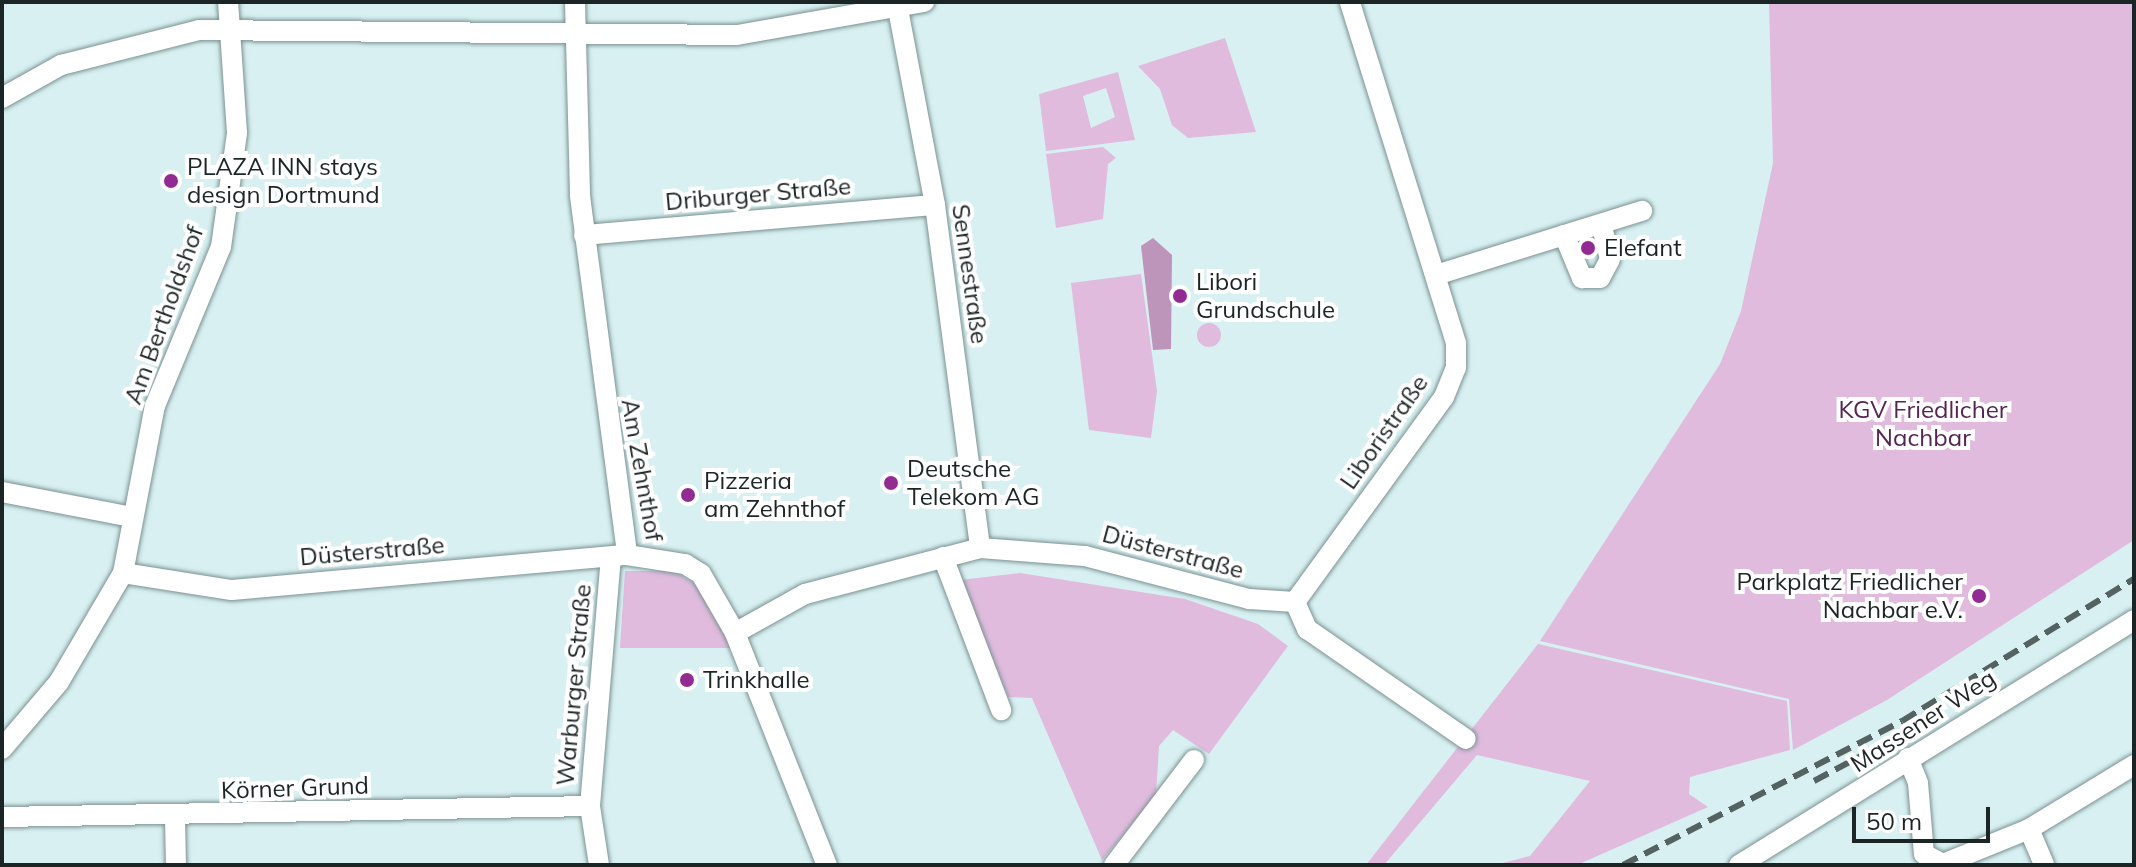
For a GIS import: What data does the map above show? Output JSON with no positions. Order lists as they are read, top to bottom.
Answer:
{
  "streets": {
    "street": [
      "Driburger Straße",
      "Sennestraße",
      "Am Bertholdshof",
      "Liboristraße",
      "Am Zehnthof",
      "Düsterstraße",
      "Warburger Straße",
      "Massener Weg",
      "Körner Grund"
    ]
  },
  "crossings": [
    ["Driburger Straße", "Sennestraße"],
    ["Driburger Straße", "Am Zehnthof"],
    ["Sennestraße", "Düsterstraße"],
    ["Am Bertholdshof", "Düsterstraße"],
    ["Liboristraße", "Düsterstraße"],
    ["Am Zehnthof", "Düsterstraße"],
    ["Am Zehnthof", "Warburger Straße"],
    ["Düsterstraße", "Warburger Straße"],
    ["Warburger Straße", "Körner Grund"]
  ],
  "parks": ["KGV Friedlicher Nachbar"],
  "places": [
    "PLAZA INN stays design Dortmund",
    "Elefant",
    "Libori Grundschule",
    "Deutsche Telekom AG",
    "Pizzeria am Zehnthof",
    "Parkplatz Friedlicher Nachbar e.V.",
    "Trinkhalle"
  ],
  "scale_bar": "50 m"
}
